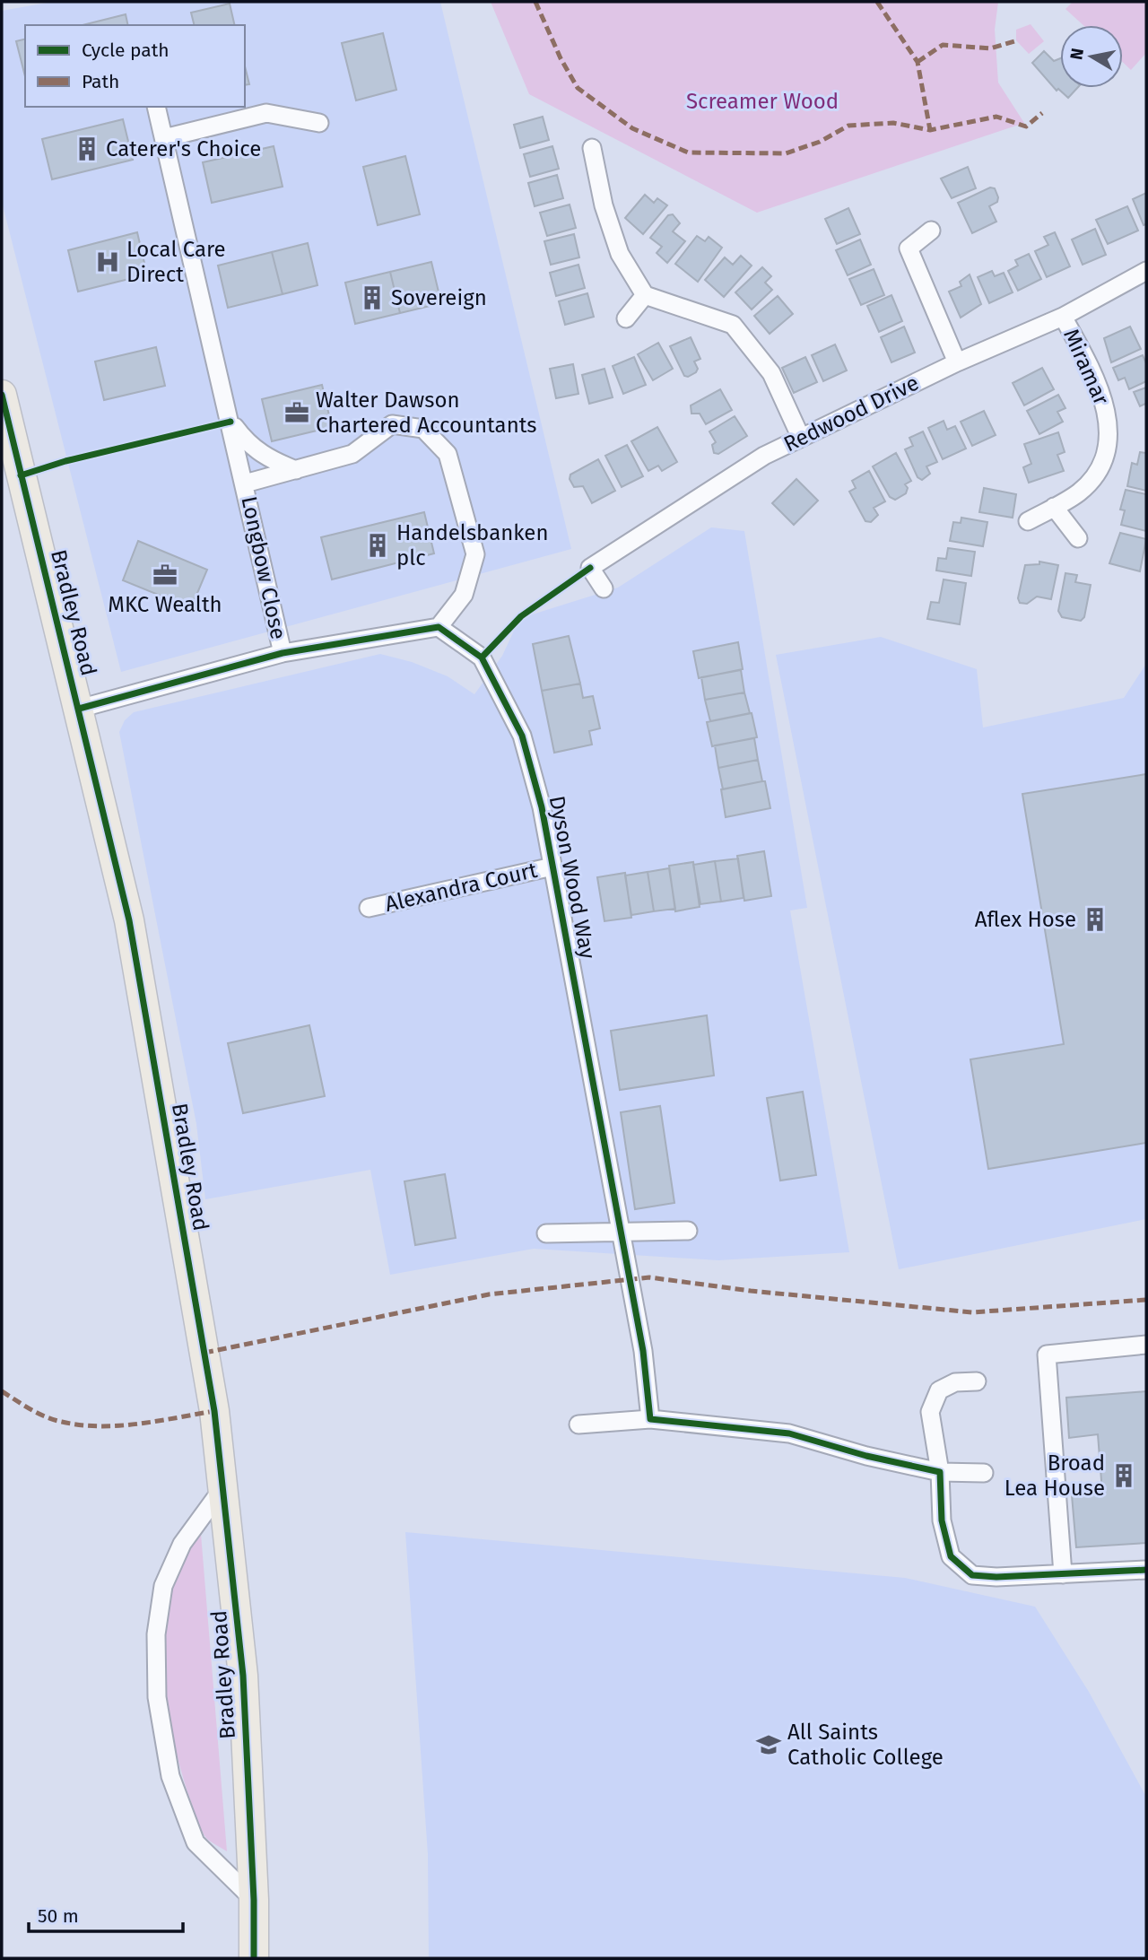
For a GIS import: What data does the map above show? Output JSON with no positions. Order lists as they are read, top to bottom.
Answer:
{
  "streets": {
    "main road": ["Bradley Road"],
    "street": [
      "Miramar",
      "Redwood Drive",
      "Longbow Close",
      "Dyson Wood Way",
      "Alexandra Court"
    ]
  },
  "crossings": [
    ["Miramar", "Redwood Drive"],
    ["Longbow Close", "Dyson Wood Way"],
    ["Dyson Wood Way", "Alexandra Court"]
  ],
  "parks": ["Screamer Wood"],
  "places": {
    "building": [
      "Caterer's Choice",
      "Sovereign",
      "Handelsbanken plc",
      "Aflex Hose",
      "Broad Lea House"
    ],
    "hospital": ["Local Care Direct"],
    "office": ["Walter Dawson Chartered Accountants", "MKC Wealth"],
    "school or university": ["All Saints Catholic College"]
  },
  "legend": ["Cycle path", "Path"],
  "scale_bar": "50 m",
  "north": "left"
}
